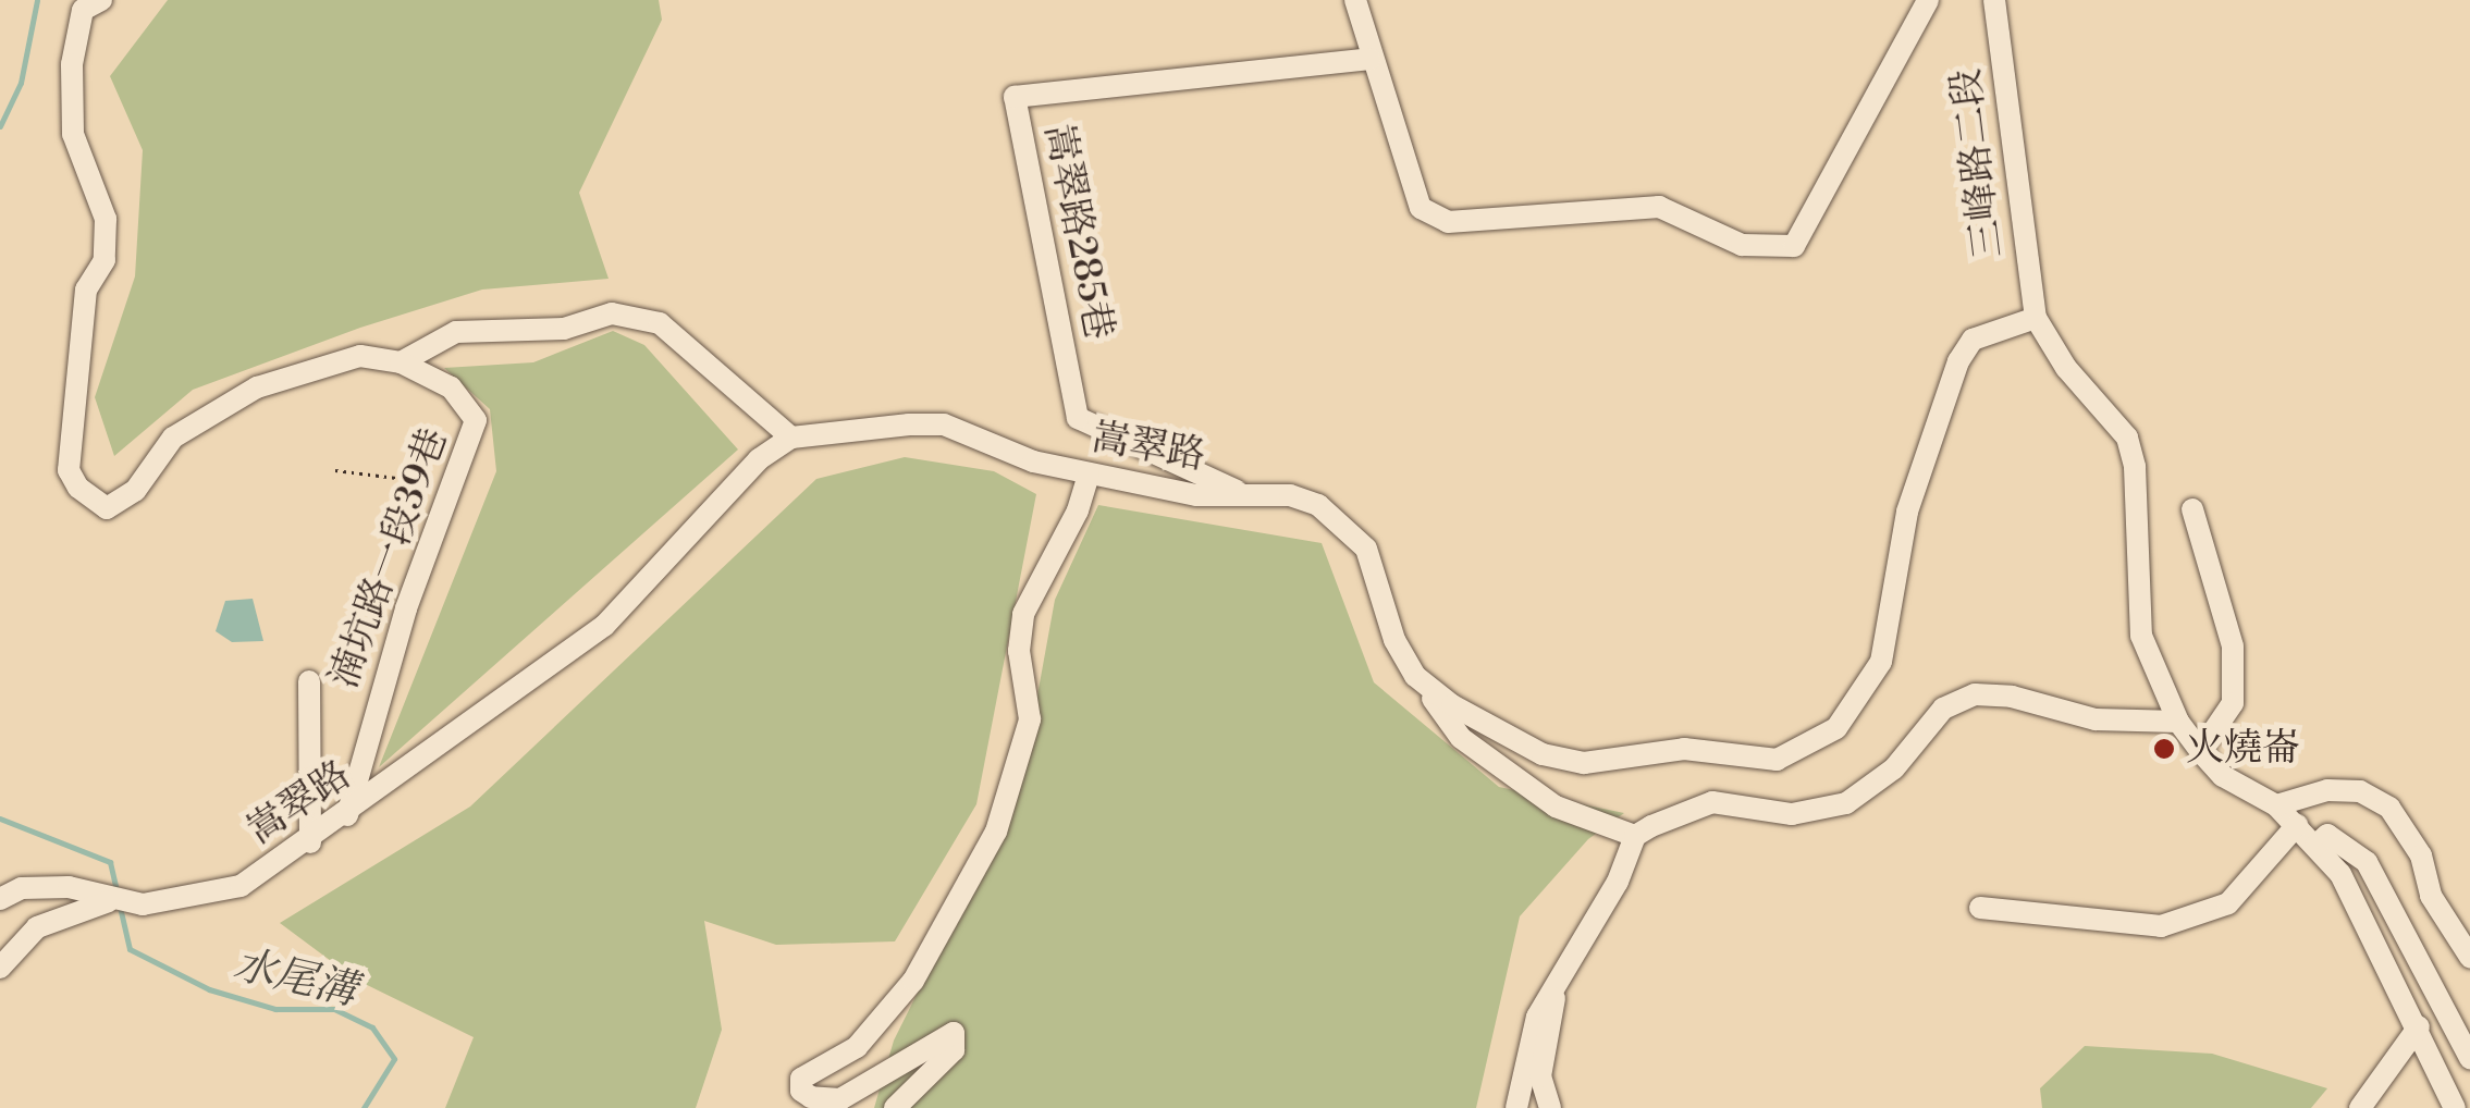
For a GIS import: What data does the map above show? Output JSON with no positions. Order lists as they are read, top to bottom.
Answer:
{
  "streets": {
    "street": [
      "三峰路二段",
      "嵩翠路285巷",
      "嵩翠路",
      "湳坑路一段39巷"
    ]
  },
  "crossings": [
    ["三峰路二段", "嵩翠路"],
    ["嵩翠路285巷", "嵩翠路"],
    ["嵩翠路", "湳坑路一段39巷"]
  ],
  "water": ["水尾溝"],
  "places": ["火燒崙"]
}
